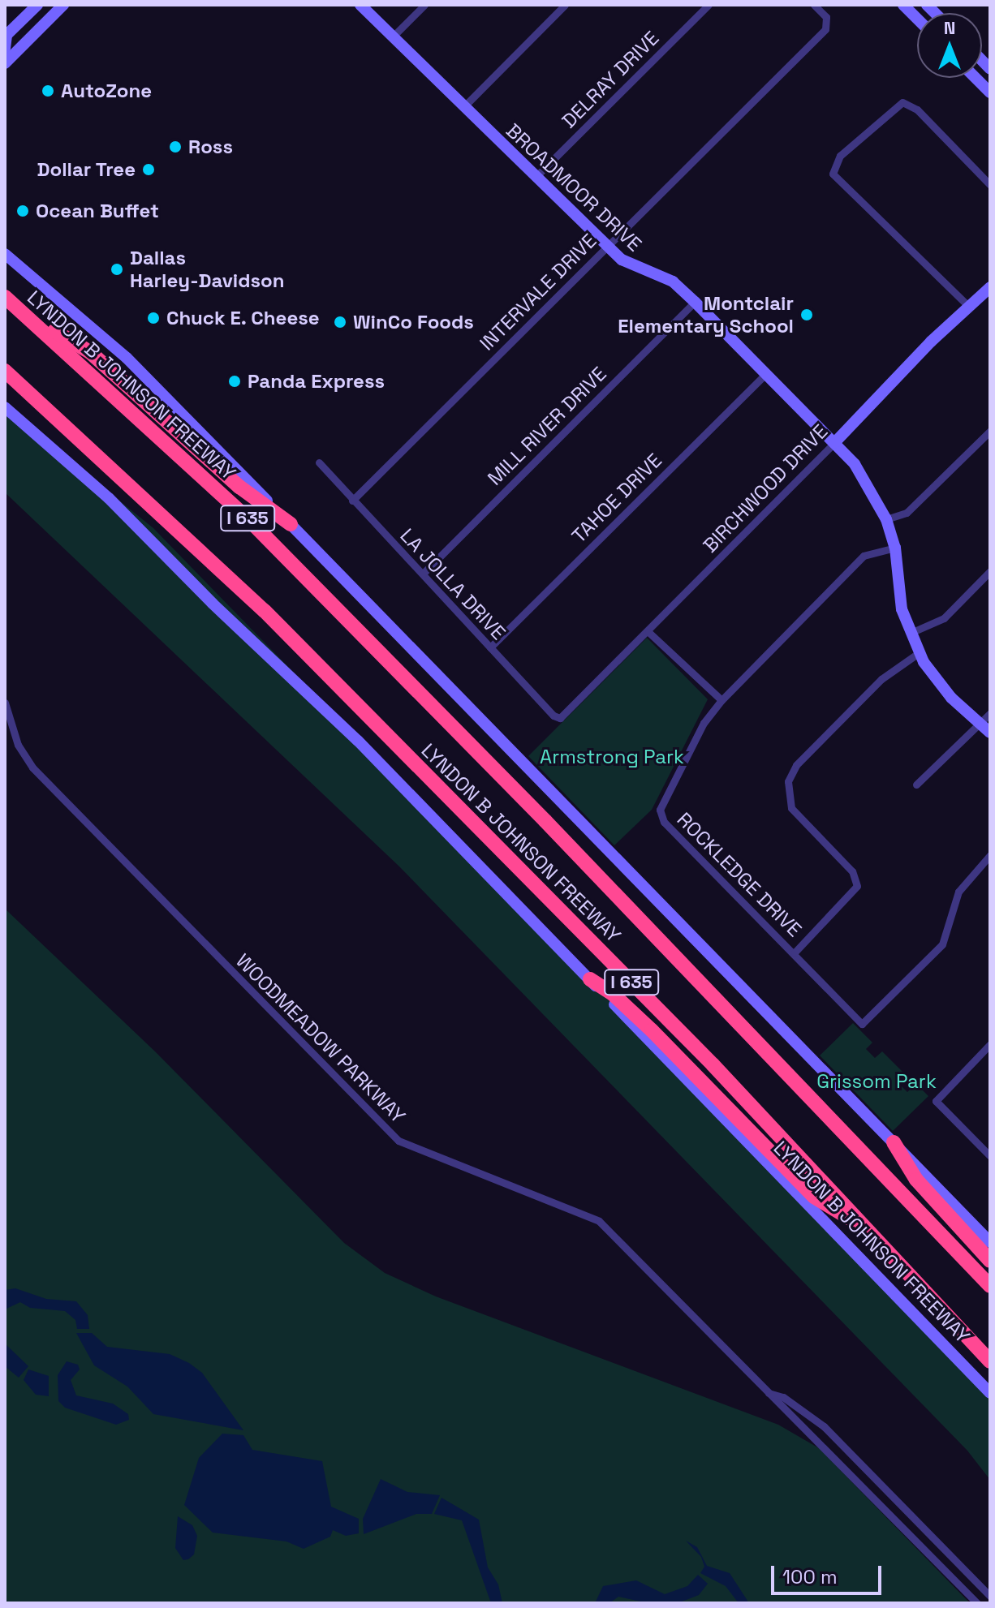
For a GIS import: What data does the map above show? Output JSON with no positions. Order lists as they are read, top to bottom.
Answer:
{
  "streets": {
    "highway": ["LYNDON B JOHNSON FREEWAY", "I 635"],
    "main road": ["BROADMOOR DRIVE", "BIRCHWOOD DRIVE"],
    "street": [
      "DELRAY DRIVE",
      "INTERVALE DRIVE",
      "MILL RIVER DRIVE",
      "TAHOE DRIVE",
      "LA JOLLA DRIVE",
      "ROCKLEDGE DRIVE",
      "WOODMEADOW PARKWAY"
    ]
  },
  "crossings": [
    ["DELRAY DRIVE", "BROADMOOR DRIVE"],
    ["BROADMOOR DRIVE", "INTERVALE DRIVE"],
    ["BROADMOOR DRIVE", "MILL RIVER DRIVE"],
    ["BROADMOOR DRIVE", "BIRCHWOOD DRIVE"],
    ["BROADMOOR DRIVE", "TAHOE DRIVE"],
    ["BROADMOOR DRIVE", "ROCKLEDGE DRIVE"],
    ["INTERVALE DRIVE", "LA JOLLA DRIVE"],
    ["MILL RIVER DRIVE", "LA JOLLA DRIVE"],
    ["BIRCHWOOD DRIVE", "LA JOLLA DRIVE"],
    ["TAHOE DRIVE", "LA JOLLA DRIVE"]
  ],
  "parks": ["Armstrong Park", "Grissom Park"],
  "places": [
    "AutoZone",
    "Ross",
    "Dollar Tree",
    "Ocean Buffet",
    "Dallas Harley-Davidson",
    "Montclair Elementary School",
    "Chuck E. Cheese",
    "WinCo Foods",
    "Panda Express"
  ],
  "scale_bar": "100 m",
  "north": "top"
}
